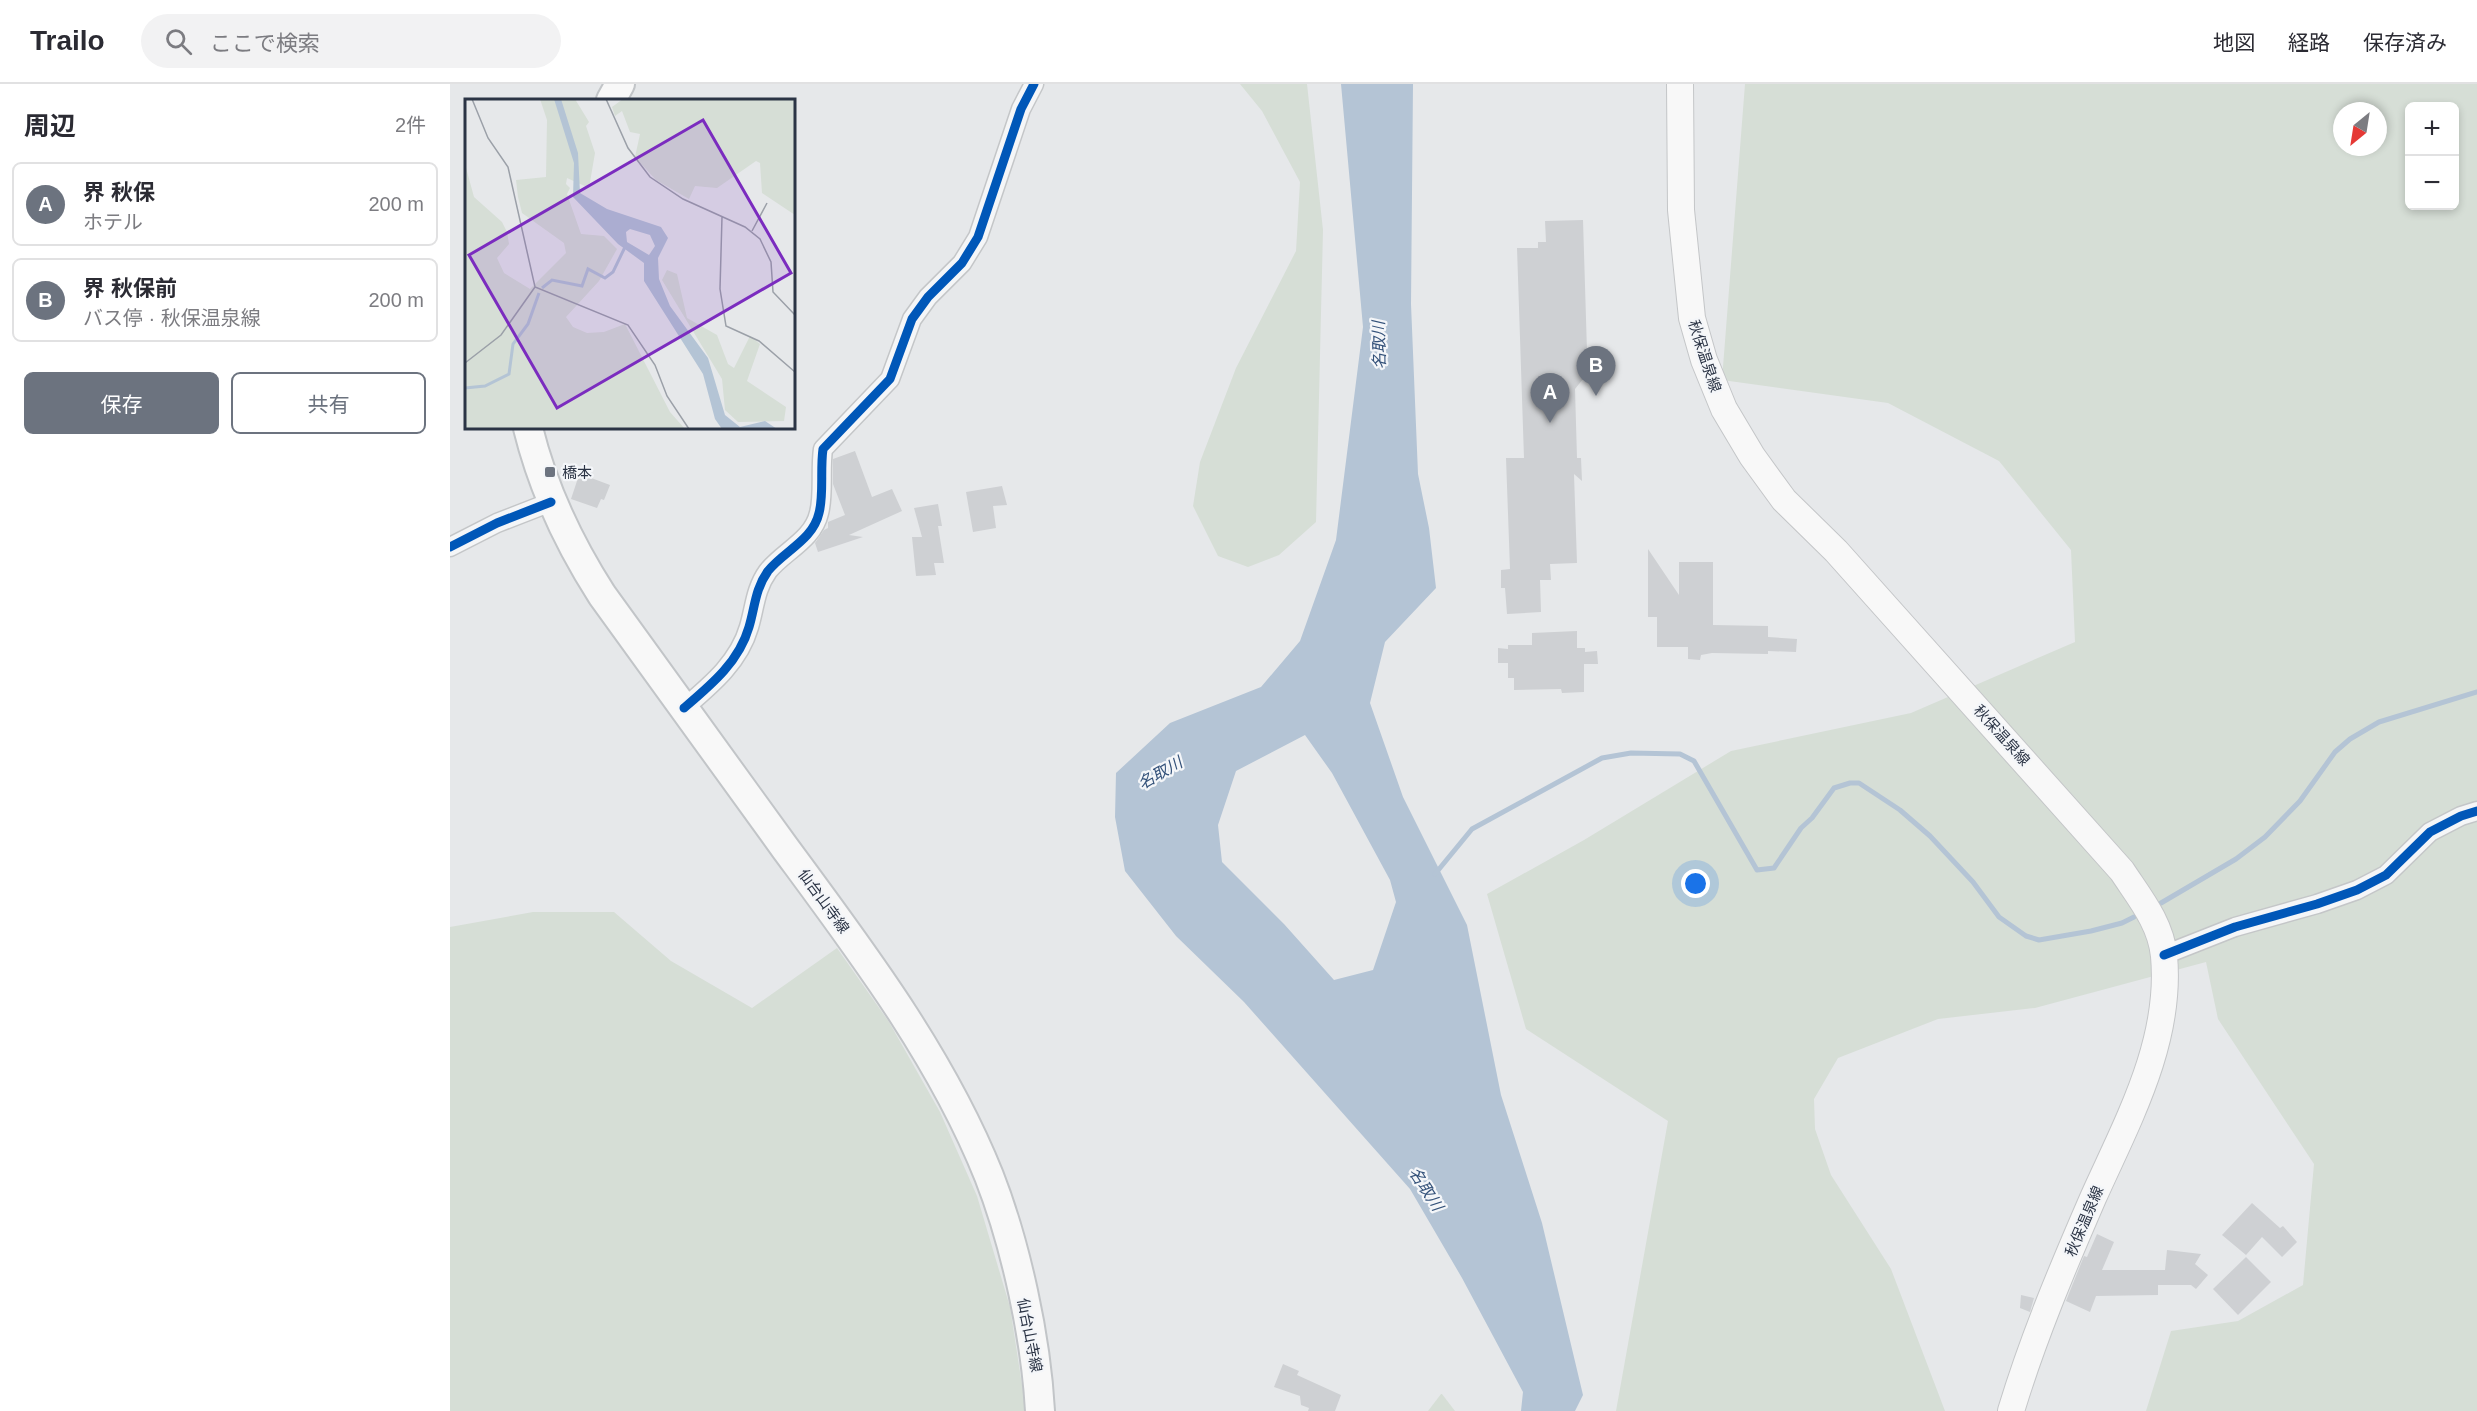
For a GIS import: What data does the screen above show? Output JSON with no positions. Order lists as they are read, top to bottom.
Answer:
{
  "streets": {
    "main road": ["秋保温泉線", "仙台山寺線"]
  },
  "water": ["名取川"],
  "places": {
    "transit": ["橋本"]
  },
  "north": "bottom left",
  "page": {
    "header": "Trailo",
    "search": "ここで検索",
    "nav": ["地図", "経路", "保存済み"],
    "heading": ["周辺", "2件"],
    "map_buttons": ["+", "−"],
    "list": [
      {
        "mark": "A",
        "name": "界 秋保",
        "note": "ホテル",
        "value": "200 m"
      },
      {
        "mark": "B",
        "name": "界 秋保前",
        "note": "バス停 · 秋保温泉線",
        "value": "200 m"
      }
    ],
    "pins": ["B", "A"],
    "buttons": ["保存", "共有"]
  }
}
